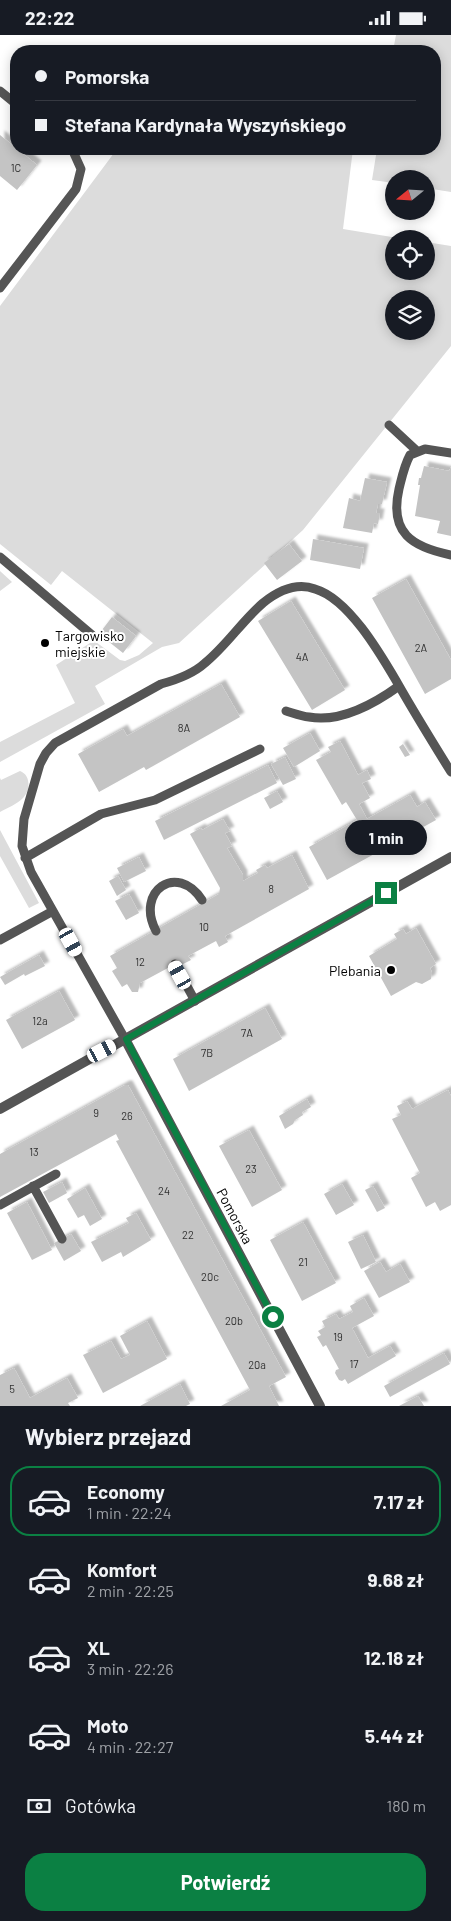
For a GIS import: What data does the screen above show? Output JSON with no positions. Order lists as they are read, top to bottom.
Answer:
{
  "streets": {
    "street": ["Pomorska"]
  },
  "places": ["Targowisko miejskie", "Plebania"],
  "house_numbers": [
    "1C",
    "2A",
    "4A",
    "8A",
    "8",
    "10",
    "12",
    "12a",
    "7A",
    "7B",
    "9",
    "26",
    "13",
    "23",
    "24",
    "22",
    "21",
    "20c",
    "20b",
    "19",
    "17",
    "20a",
    "5"
  ],
  "north": "left",
  "page": {
    "status": "22:22",
    "banner": ["Pomorska", "Stefana Kardynała Wyszyńskiego"],
    "bubble": "1 min",
    "heading": "Wybierz przejazd",
    "list": [
      {
        "name": "Economy",
        "note": "1 min · 22:24",
        "value": "7.17 zł"
      },
      {
        "name": "Komfort",
        "note": "2 min · 22:25",
        "value": "9.68 zł"
      },
      {
        "name": "XL",
        "note": "3 min · 22:26",
        "value": "12.18 zł"
      },
      {
        "name": "Moto",
        "note": "4 min · 22:27",
        "value": "5.44 zł"
      }
    ],
    "pay": ["Gotówka", "180 m"],
    "buttons": "Potwierdź"
  }
}
